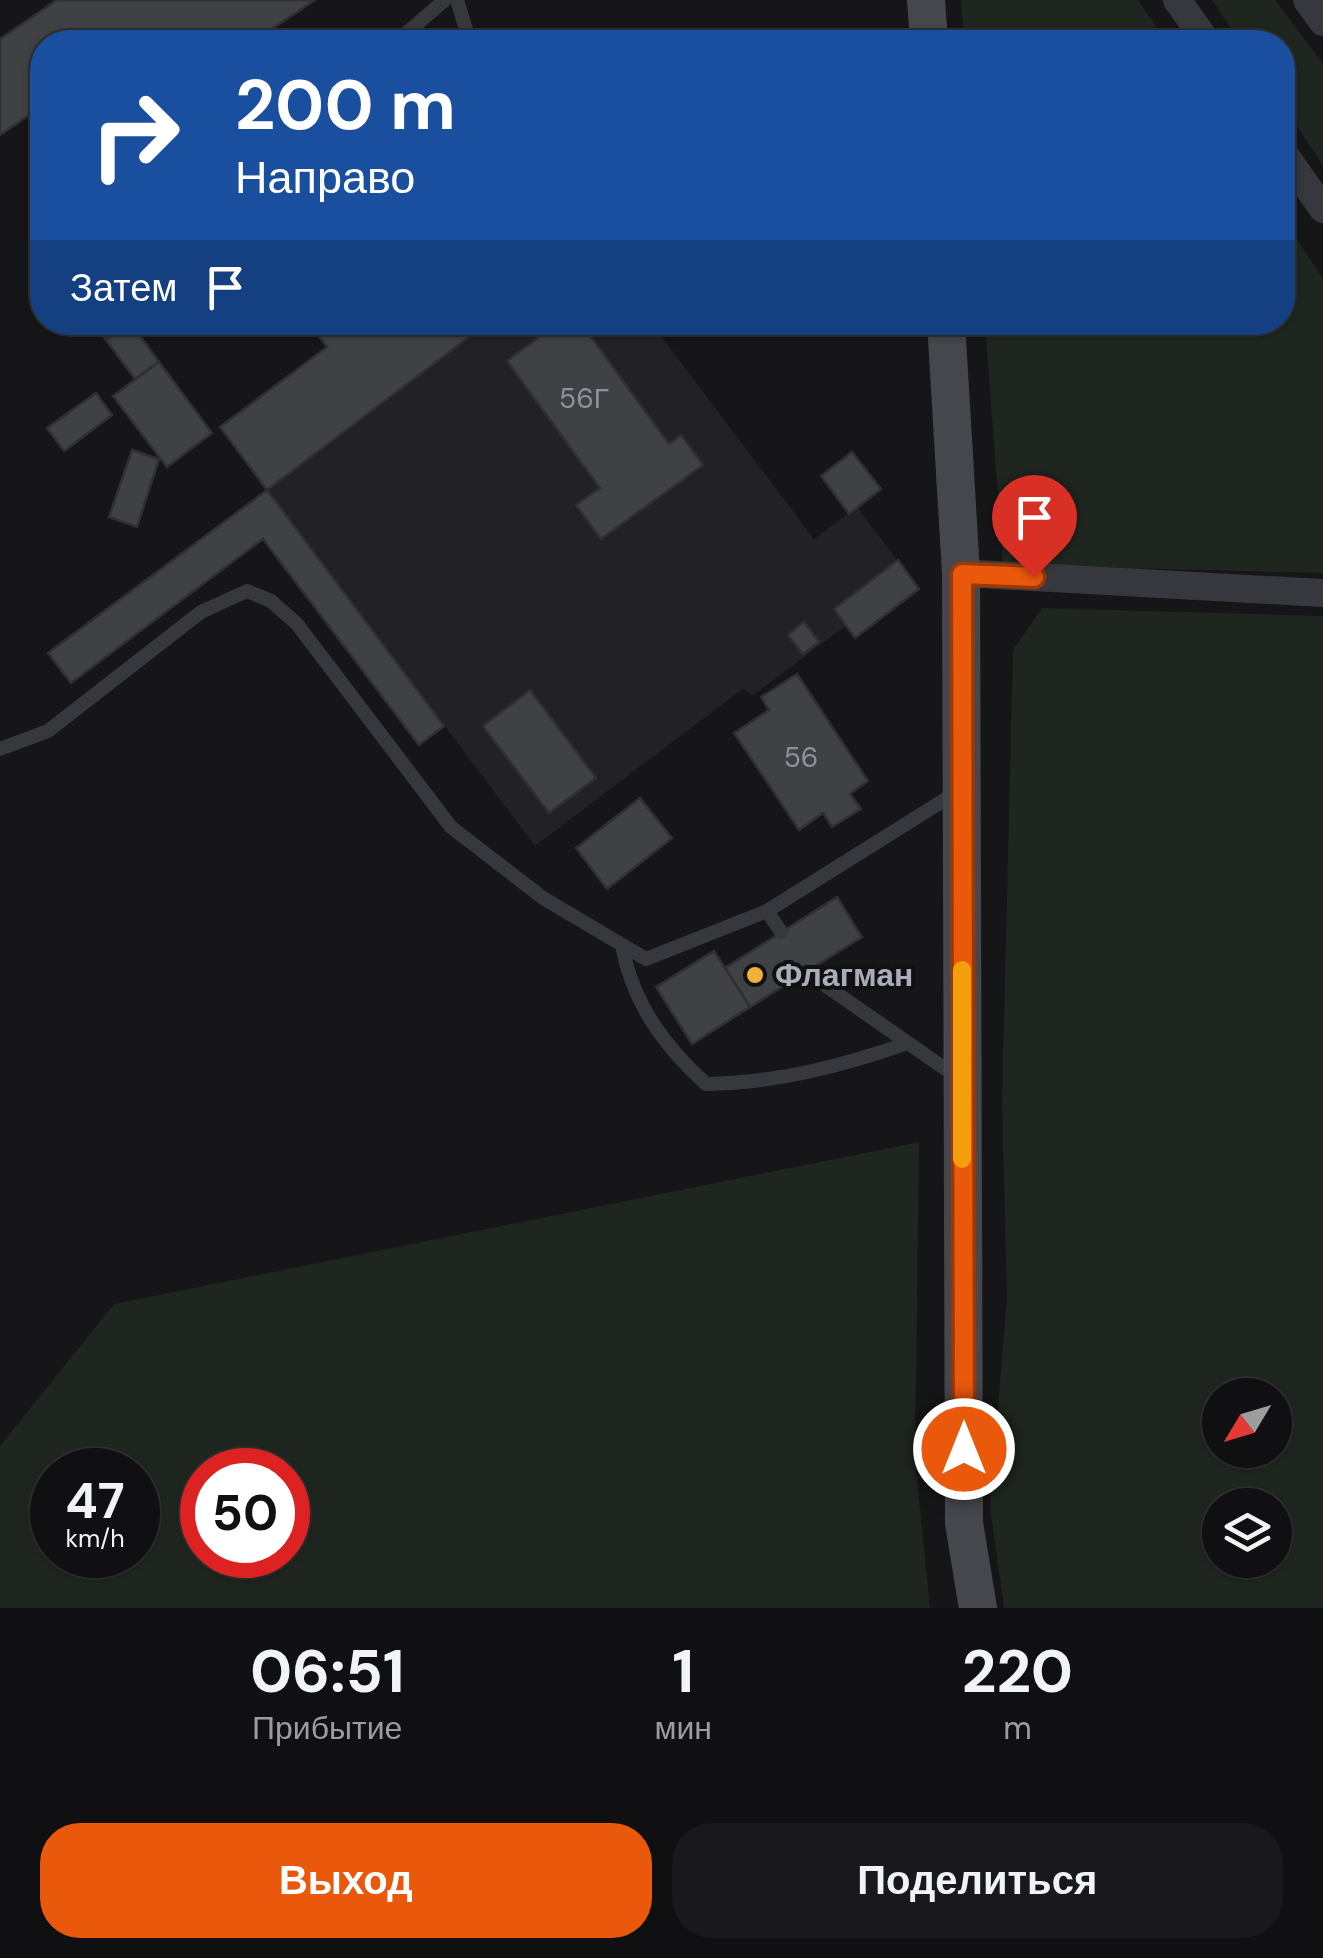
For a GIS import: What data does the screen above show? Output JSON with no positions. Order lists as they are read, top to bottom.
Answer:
{
  "places": ["Флагман"],
  "house_numbers": ["56Г", "56"],
  "north": "bottom left",
  "page": {
    "turn": ["200 m", "Направо"],
    "then": "Затем",
    "speed": "47 km/h",
    "limit": "50",
    "eta": [
      "06:51",
      "Прибытие",
      "1",
      "мин",
      "220",
      "m"
    ],
    "buttons": ["Выход", "Поделиться"]
  }
}
